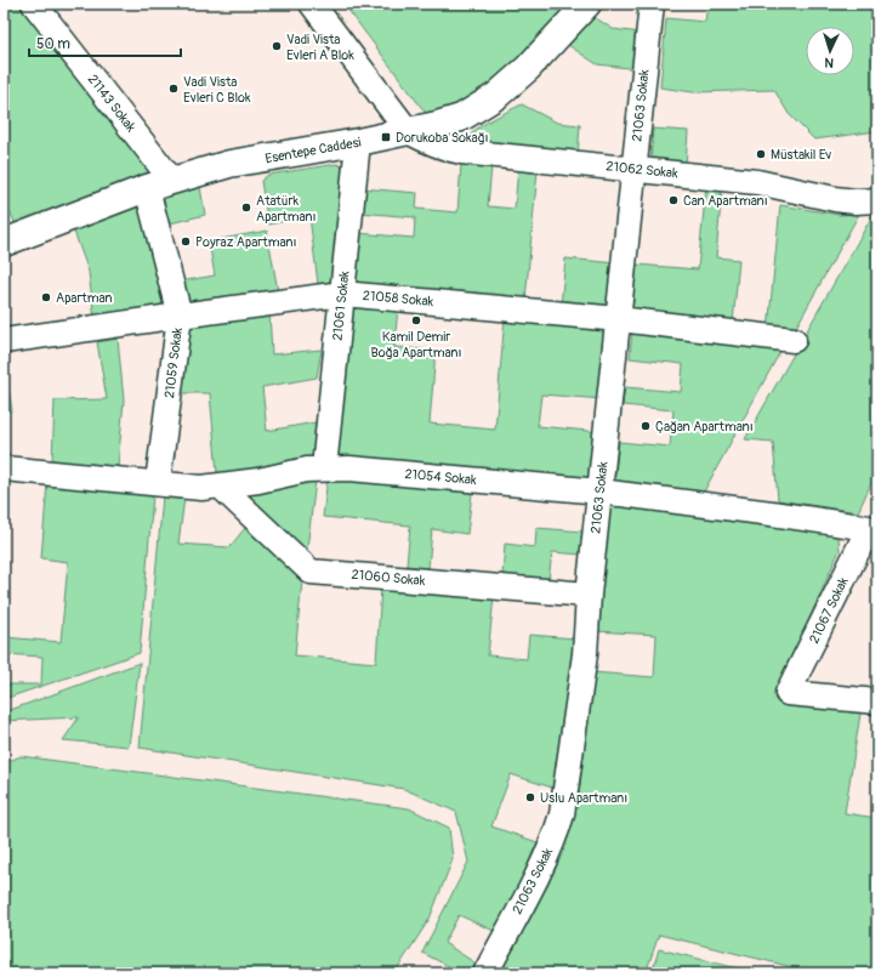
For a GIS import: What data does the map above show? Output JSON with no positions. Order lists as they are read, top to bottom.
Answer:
{
  "streets": {
    "main road": ["Esentepe Caddesi"],
    "street": [
      "21143 Sokak",
      "21063 Sokak",
      "21062 Sokak",
      "21058 Sokak",
      "21061 Sokak",
      "21059 Sokak",
      "21054 Sokak",
      "21060 Sokak",
      "21067 Sokak"
    ]
  },
  "crossings": [
    ["21143 Sokak", "Esentepe Caddesi"],
    ["21063 Sokak", "21062 Sokak"],
    ["21063 Sokak", "21058 Sokak"],
    ["21063 Sokak", "21054 Sokak"],
    ["21063 Sokak", "21060 Sokak"],
    ["Esentepe Caddesi", "21062 Sokak"],
    ["Esentepe Caddesi", "21061 Sokak"],
    ["Esentepe Caddesi", "21059 Sokak"],
    ["21058 Sokak", "21061 Sokak"],
    ["21058 Sokak", "21059 Sokak"],
    ["21061 Sokak", "21054 Sokak"],
    ["21059 Sokak", "21054 Sokak"],
    ["21054 Sokak", "21060 Sokak"],
    ["21054 Sokak", "21067 Sokak"]
  ],
  "places": {
    "other": [
      "Vadi Vista Evleri A Blok",
      "Vadi Vista Evleri C Blok",
      "Müstakil Ev",
      "Can Apartmanı",
      "Atatürk Apartmanı",
      "Poyraz Apartmanı",
      "Apartman",
      "Kamil Demir Boğa Apartmanı",
      "Çağan Apartmanı",
      "Uslu Apartmanı"
    ],
    "transit": ["Dorukoba Sokağı"]
  },
  "scale_bar": "50 m",
  "north": "bottom"
}
